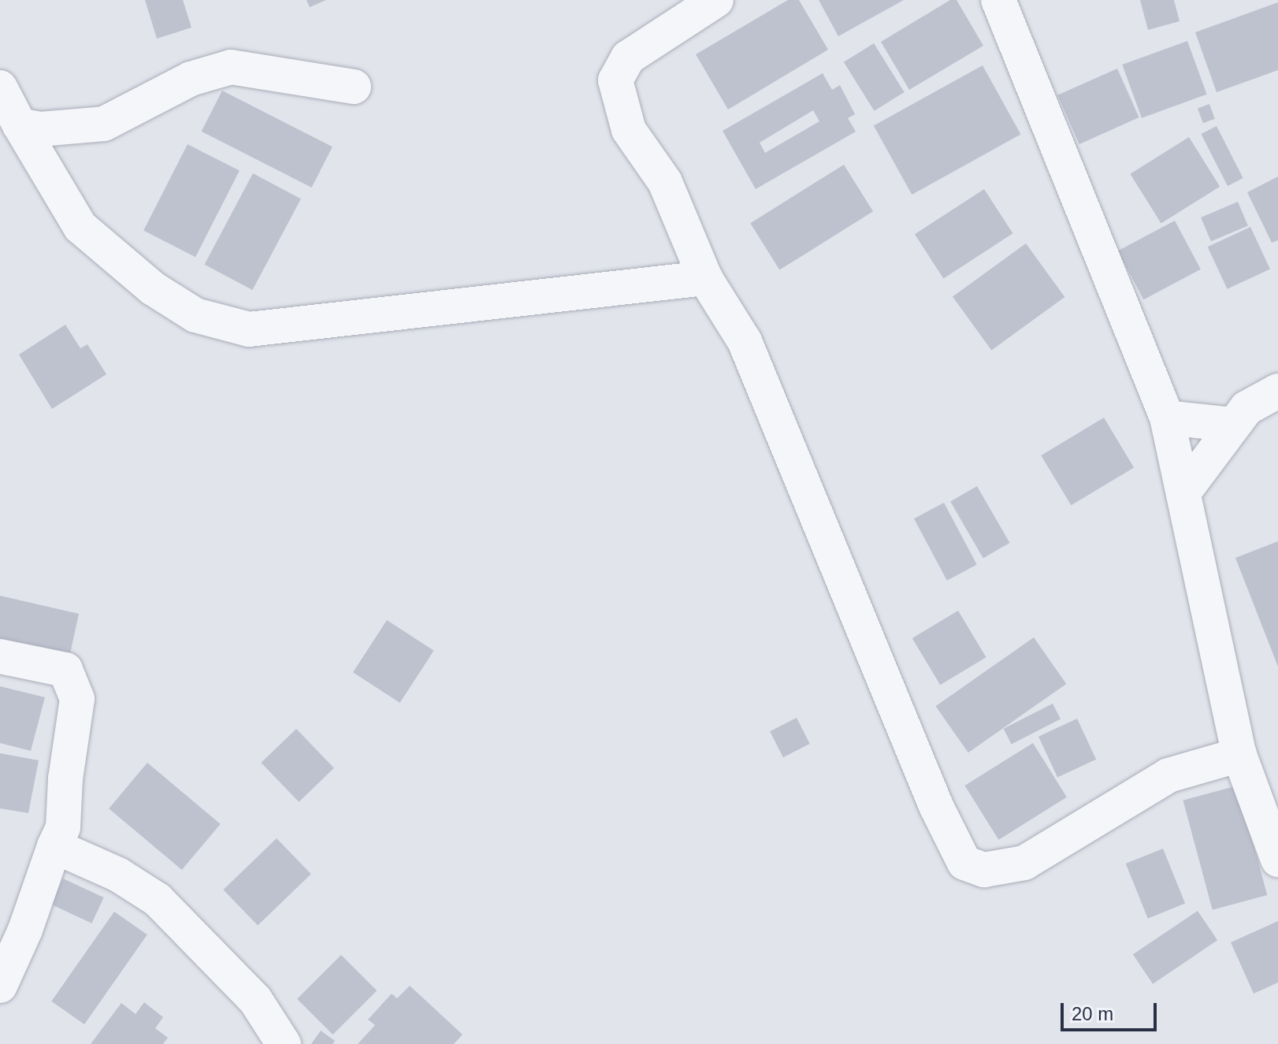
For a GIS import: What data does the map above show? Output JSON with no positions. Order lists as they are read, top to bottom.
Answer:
{
  "scale_bar": "20 m"
}
